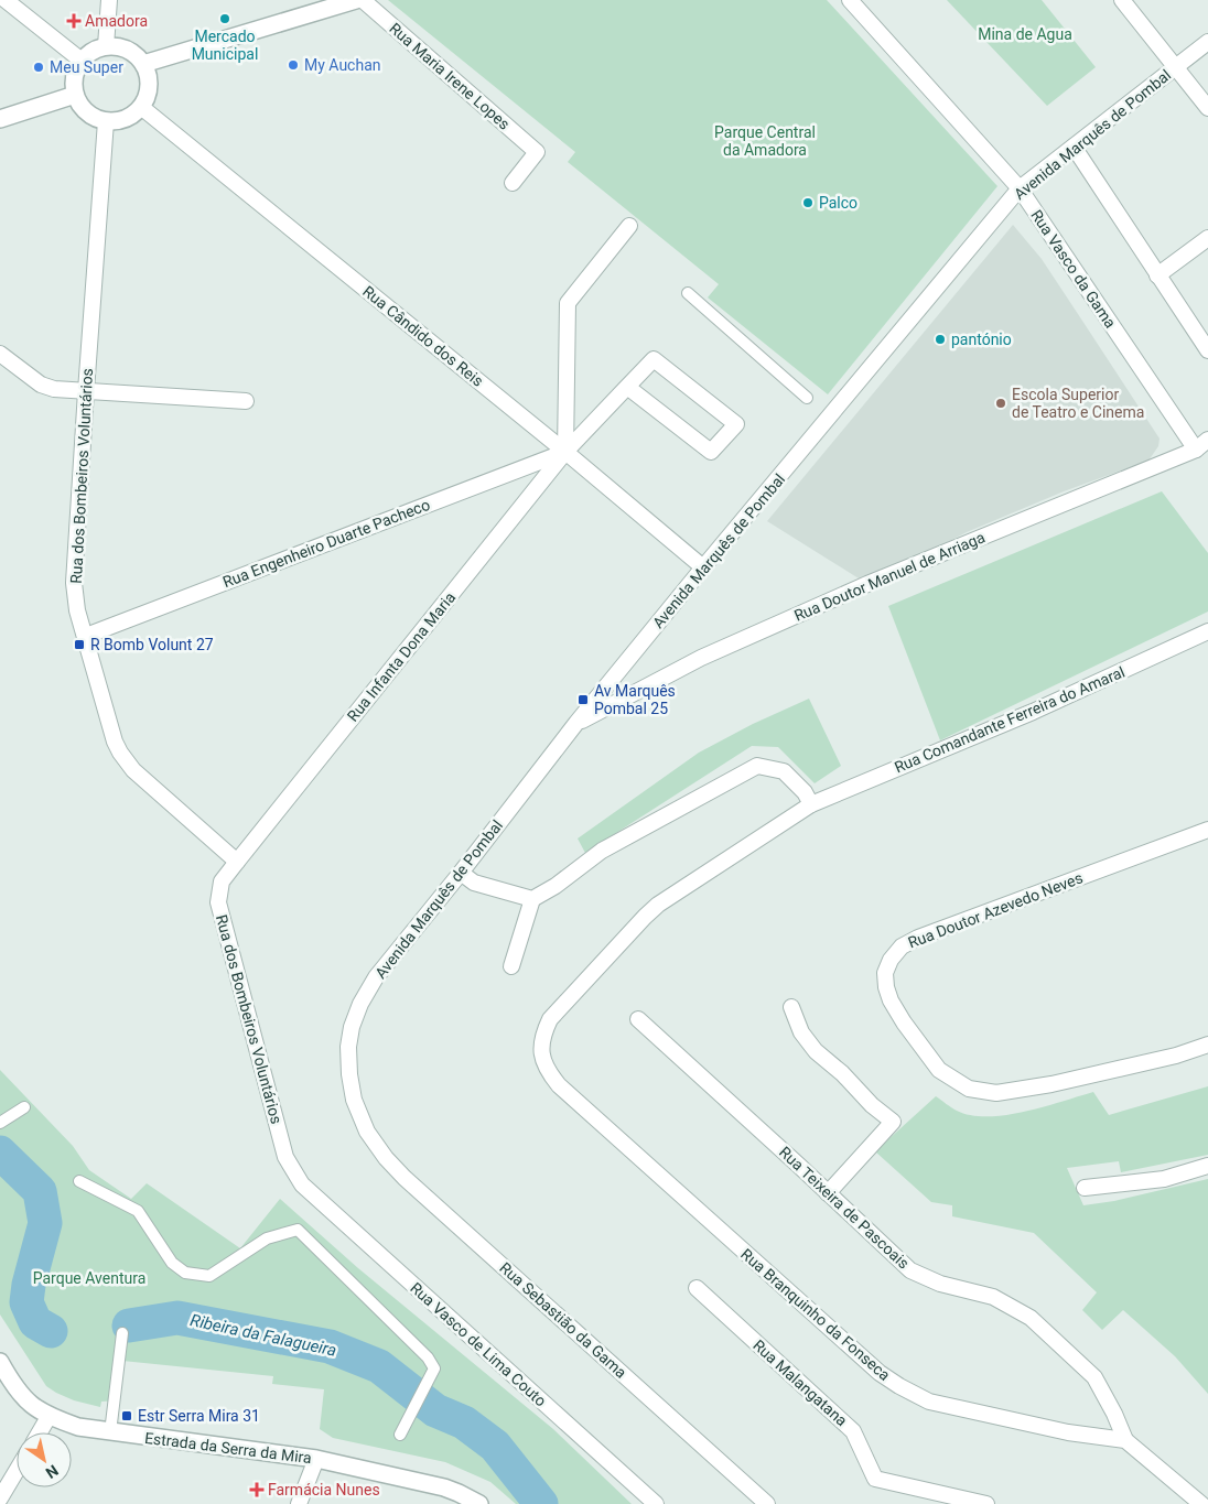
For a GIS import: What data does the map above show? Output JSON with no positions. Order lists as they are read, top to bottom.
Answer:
{
  "streets": {
    "street": [
      "Rua Maria Irene Lopes",
      "Avenida Marquês de Pombal",
      "Rua Vasco da Gama",
      "Rua Cândido dos Reis",
      "Rua dos Bombeiros Voluntários",
      "Rua Engenheiro Duarte Pacheco",
      "Rua Doutor Manuel de Arriaga",
      "Rua Infanta Dona Maria",
      "Rua Comandante Ferreira do Amaral",
      "Rua Doutor Azevedo Neves",
      "Rua Teixeira de Pascoais",
      "Rua Branquinho da Fonseca",
      "Rua Sebastião da Gama",
      "Rua Vasco de Lima Couto",
      "Rua Malangatana",
      "Estrada da Serra da Mira"
    ]
  },
  "crossings": [
    ["Avenida Marquês de Pombal", "Rua Vasco da Gama"],
    ["Avenida Marquês de Pombal", "Rua Cândido dos Reis"],
    ["Avenida Marquês de Pombal", "Rua Doutor Manuel de Arriaga"],
    ["Avenida Marquês de Pombal", "Rua Sebastião da Gama"],
    ["Rua Vasco da Gama", "Rua Doutor Manuel de Arriaga"],
    ["Rua Cândido dos Reis", "Rua dos Bombeiros Voluntários"],
    ["Rua Cândido dos Reis", "Rua Engenheiro Duarte Pacheco"],
    ["Rua Cândido dos Reis", "Rua Infanta Dona Maria"],
    ["Rua dos Bombeiros Voluntários", "Rua Engenheiro Duarte Pacheco"],
    ["Rua dos Bombeiros Voluntários", "Rua Infanta Dona Maria"],
    ["Rua dos Bombeiros Voluntários", "Rua Vasco de Lima Couto"],
    ["Rua Engenheiro Duarte Pacheco", "Rua Infanta Dona Maria"],
    ["Rua Comandante Ferreira do Amaral", "Rua Branquinho da Fonseca"],
    ["Rua Teixeira de Pascoais", "Rua Branquinho da Fonseca"]
  ],
  "water": ["Ribeira da Falagueira"],
  "parks": ["Mina de Agua", "Parque Central da Amadora", "Parque Aventura"],
  "places": {
    "other": [
      "Mercado Municipal",
      "My Auchan",
      "Meu Super",
      "Palco",
      "pantónio",
      "Escola Superior de Teatro e Cinema"
    ],
    "health": ["Amadora", "Farmácia Nunes"],
    "transit": ["R Bomb Volunt 27", "Av Marquês Pombal 25", "Estr Serra Mira 31"]
  },
  "north": "bottom right"
}
